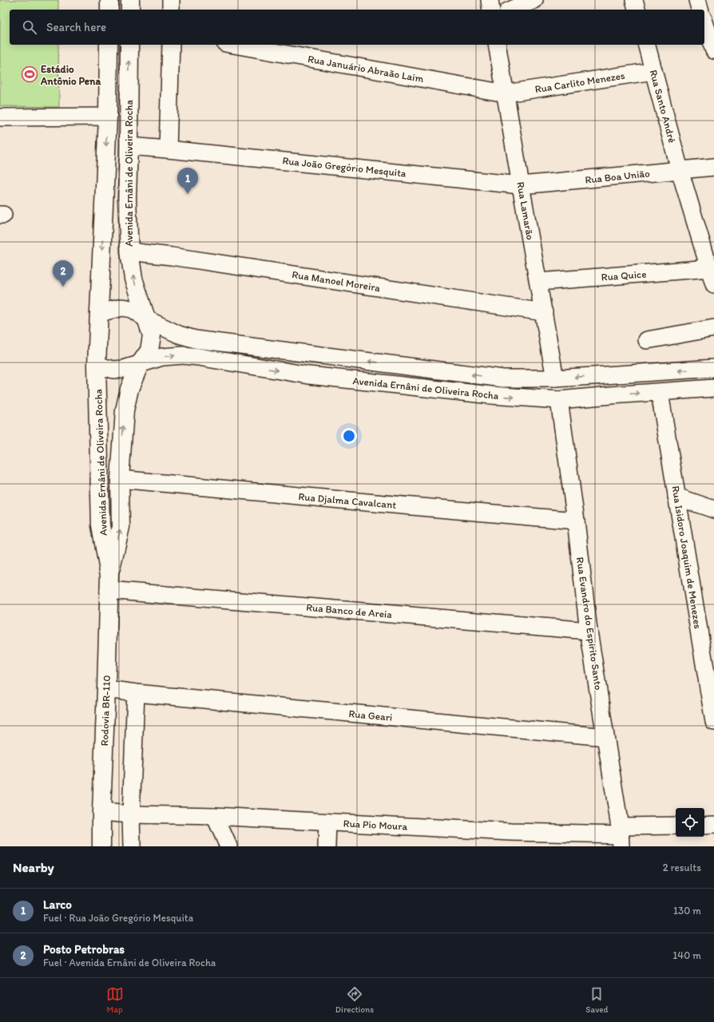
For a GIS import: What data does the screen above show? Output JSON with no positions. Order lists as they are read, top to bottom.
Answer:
{
  "streets": {
    "main road": ["Avenida Ernâni de Oliveira Rocha", "Rodovia BR-110"],
    "street": [
      "Rua Januário Abraão Laim",
      "Rua Carlito Menezes",
      "Rua Santo André",
      "Rua João Gregório Mesquita",
      "Rua Boa União",
      "Rua Lamarão",
      "Rua Quice",
      "Rua Manoel Moreira",
      "Rua Djalma Cavalcant",
      "Rua Isidoro Joaquim de Menezes",
      "Rua Banco de Areia",
      "Rua Evandro do Espírito Santo",
      "Rua Geari",
      "Rua Pio Moura"
    ]
  },
  "crossings": [
    ["Rua Januário Abraão Laim", "Rua Carlito Menezes"],
    ["Rua Januário Abraão Laim", "Rua Lamarão"],
    ["Rua Carlito Menezes", "Rua Santo André"],
    ["Rua Carlito Menezes", "Rua Lamarão"],
    ["Rua Santo André", "Rua Boa União"],
    ["Rua Santo André", "Rua Quice"],
    ["Rua João Gregório Mesquita", "Avenida Ernâni de Oliveira Rocha"],
    ["Rua João Gregório Mesquita", "Rua Boa União"],
    ["Rua João Gregório Mesquita", "Rua Lamarão"],
    ["Avenida Ernâni de Oliveira Rocha", "Rua Lamarão"],
    ["Avenida Ernâni de Oliveira Rocha", "Rua Manoel Moreira"],
    ["Avenida Ernâni de Oliveira Rocha", "Rua Djalma Cavalcant"],
    ["Avenida Ernâni de Oliveira Rocha", "Rua Isidoro Joaquim de Menezes"],
    ["Avenida Ernâni de Oliveira Rocha", "Rua Banco de Areia"],
    ["Avenida Ernâni de Oliveira Rocha", "Rua Evandro do Espírito Santo"],
    ["Avenida Ernâni de Oliveira Rocha", "Rodovia BR-110"],
    ["Rua Boa União", "Rua Lamarão"],
    ["Rua Lamarão", "Rua Quice"],
    ["Rua Lamarão", "Rua Manoel Moreira"],
    ["Rua Djalma Cavalcant", "Rua Evandro do Espírito Santo"],
    ["Rua Banco de Areia", "Rua Evandro do Espírito Santo"],
    ["Rua Banco de Areia", "Rodovia BR-110"],
    ["Rua Evandro do Espírito Santo", "Rua Geari"],
    ["Rua Evandro do Espírito Santo", "Rua Pio Moura"],
    ["Rodovia BR-110", "Rua Geari"],
    ["Rodovia BR-110", "Rua Pio Moura"]
  ],
  "places": {
    "sports": ["Estádio Antônio Pena"]
  },
  "page": {
    "search": "Search here",
    "pins": ["1", "2"],
    "heading": ["Nearby", "2 results"],
    "list": [
      {
        "mark": "1",
        "name": "Larco",
        "note": "Fuel · Rua João Gregório Mesquita",
        "value": "130 m"
      },
      {
        "mark": "2",
        "name": "Posto Petrobras",
        "note": "Fuel · Avenida Ernâni de Oliveira Rocha",
        "value": "140 m"
      }
    ],
    "nav": ["Map", "Directions", "Saved"]
  }
}
